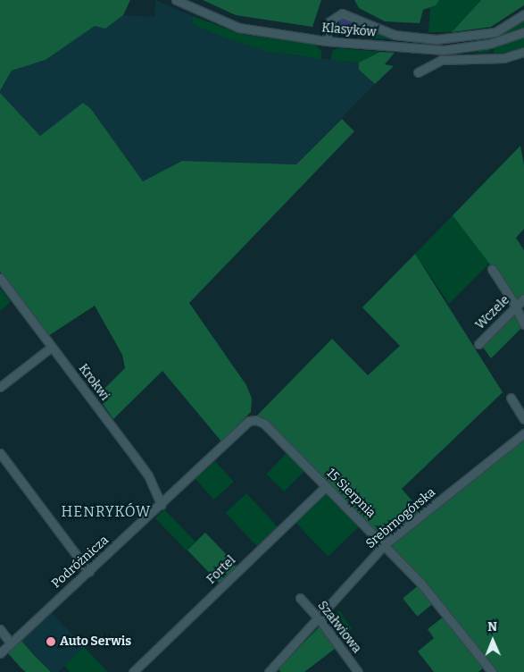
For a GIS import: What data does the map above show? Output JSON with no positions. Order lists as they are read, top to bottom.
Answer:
{
  "streets": {
    "street": [
      "Klasyków",
      "Wczele",
      "Krokwi",
      "15 Sierpnia",
      "Srebrnogórska",
      "Podróżnicza",
      "Fortel",
      "Szałwiowa"
    ]
  },
  "crossings": [
    ["Krokwi", "Podróżnicza"],
    ["15 Sierpnia", "Srebrnogórska"],
    ["15 Sierpnia", "Podróżnicza"],
    ["15 Sierpnia", "Fortel"],
    ["Srebrnogórska", "Szałwiowa"]
  ],
  "districts": ["HENRYKÓW"],
  "places": ["Auto Serwis"],
  "north": "top"
}
